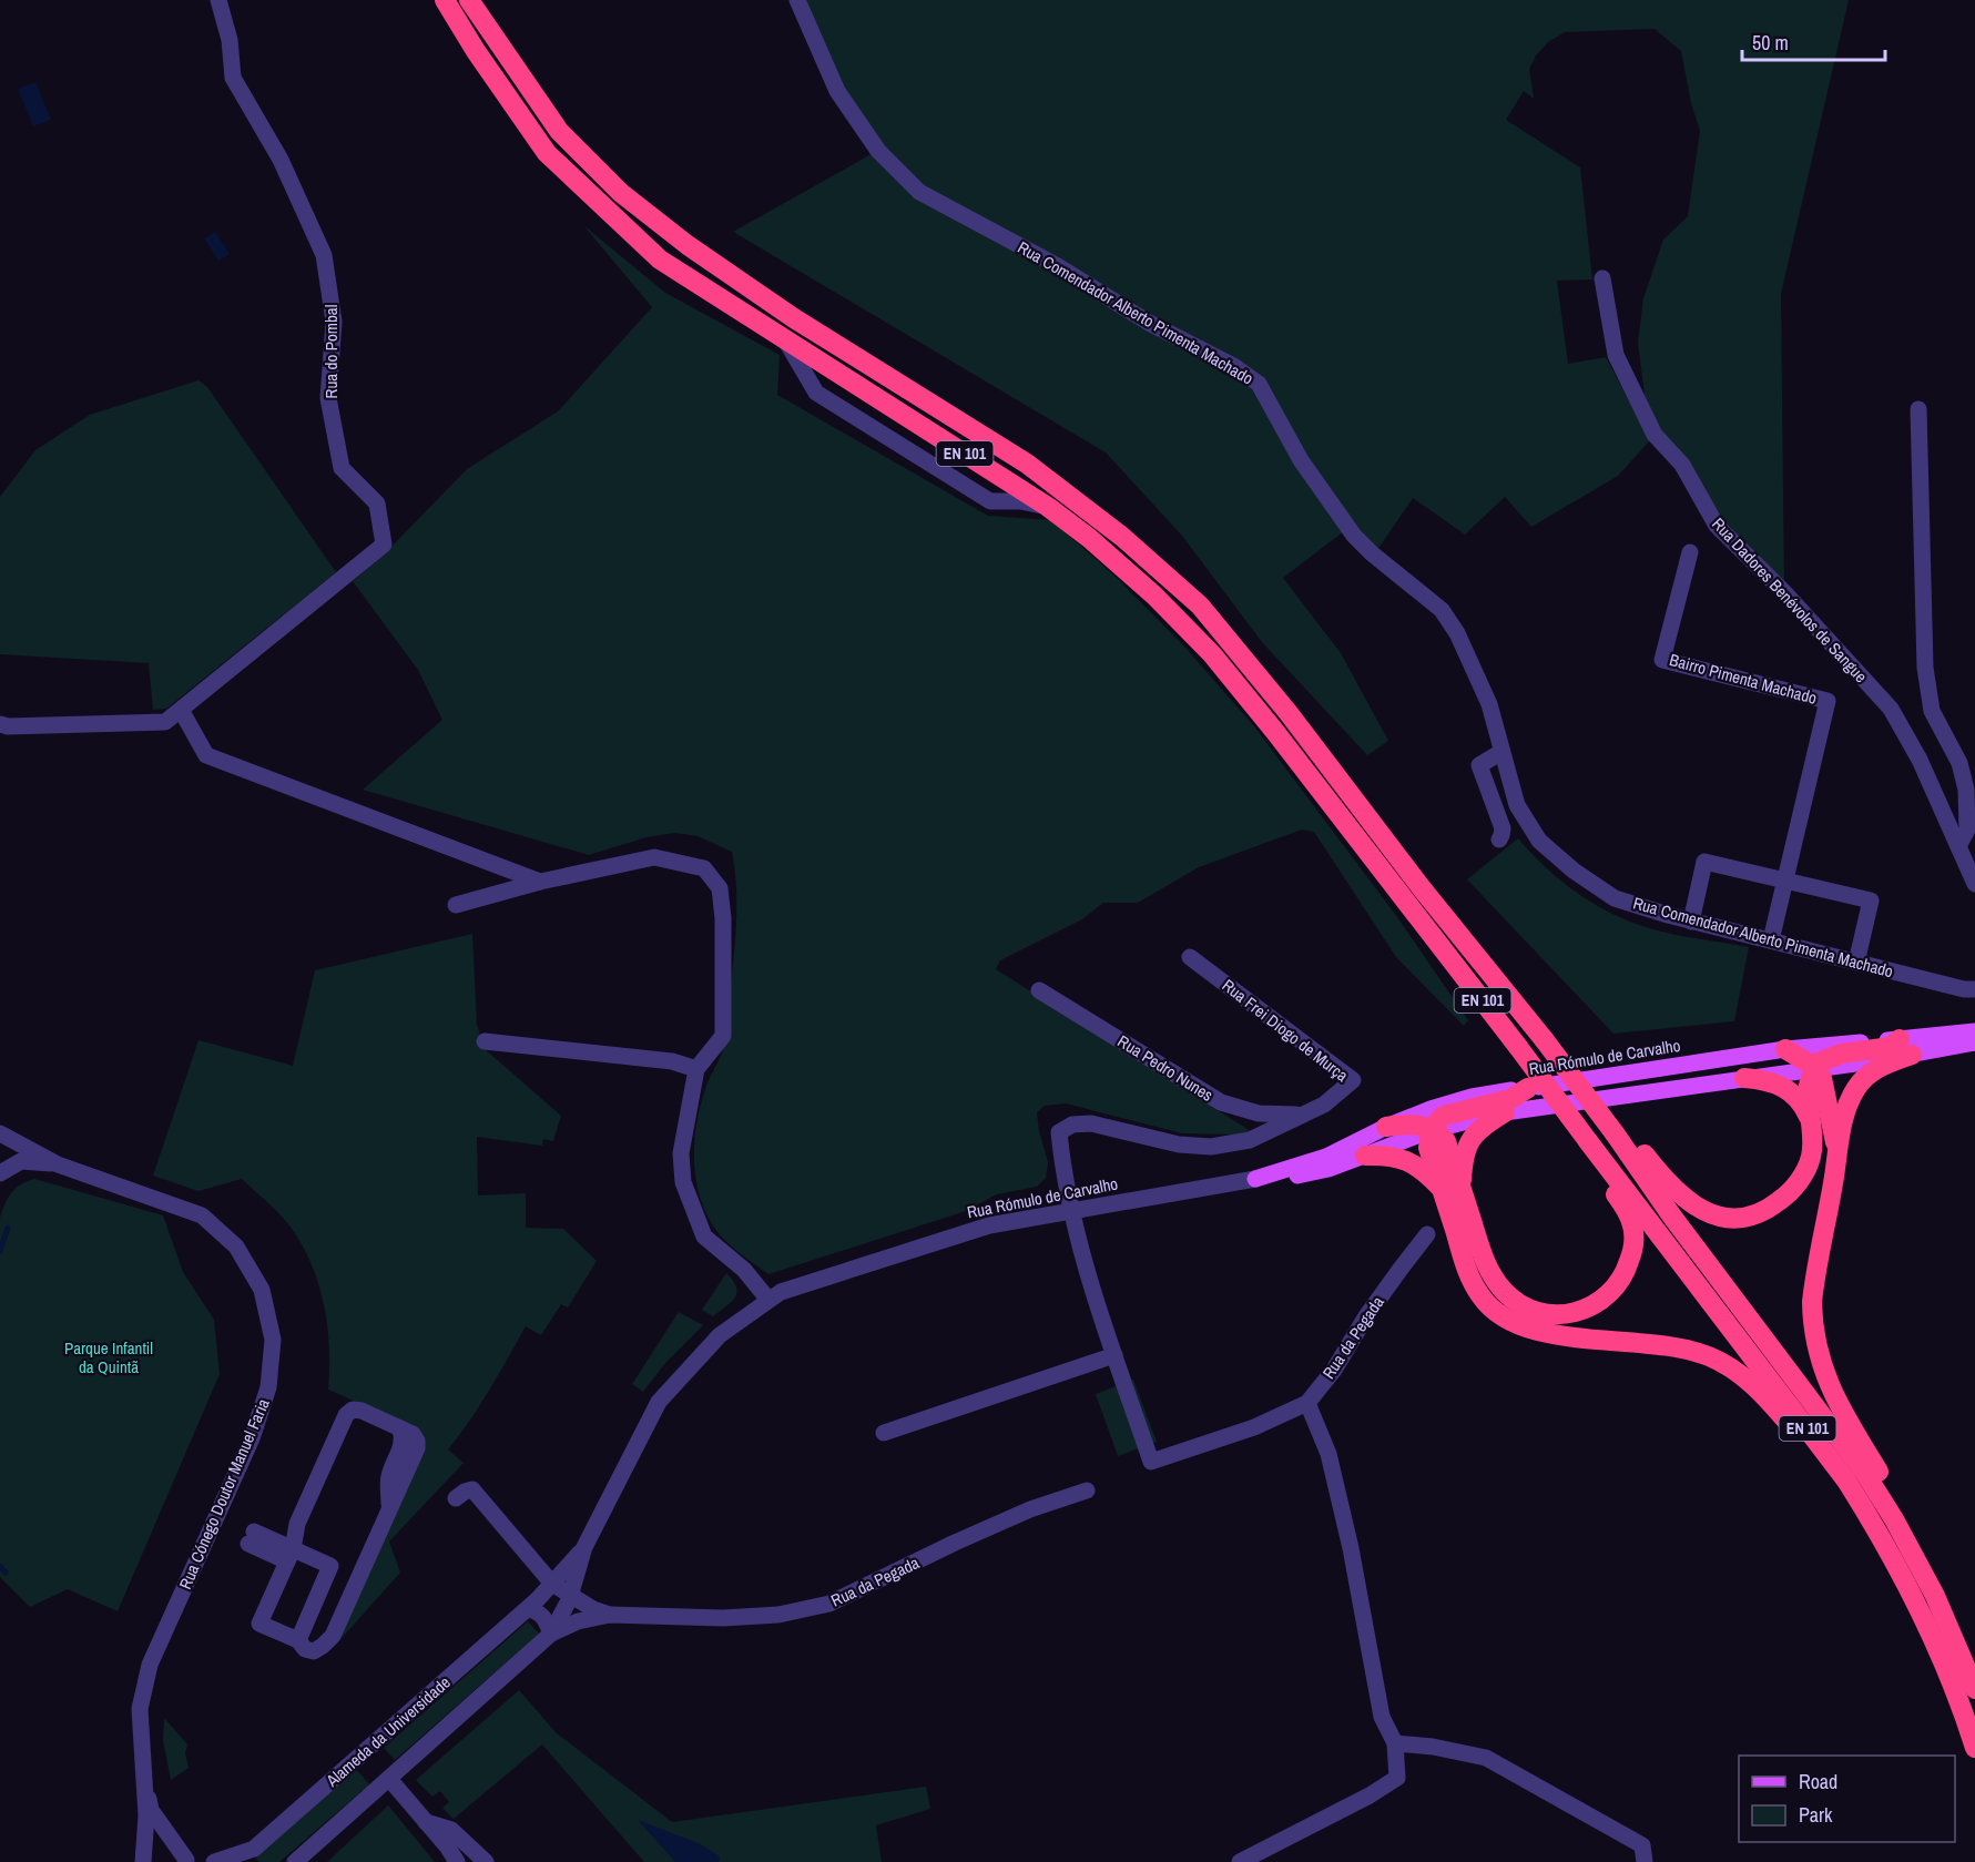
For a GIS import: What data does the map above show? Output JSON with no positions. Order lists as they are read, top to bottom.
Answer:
{
  "streets": {
    "highway": ["EN 101"],
    "main road": ["Rua Rómulo de Carvalho"],
    "street": [
      "Rua Comendador Alberto Pimenta Machado",
      "Rua do Pombal",
      "Rua Dadores Benévolos de Sangue",
      "Bairro Pimenta Machado",
      "Rua Frei Diogo de Murça",
      "Rua Pedro Nunes",
      "Rua da Pegada",
      "Rua Cónego Doutor Manuel Faria",
      "Alameda da Universidade"
    ]
  },
  "crossings": [
    ["Rua Comendador Alberto Pimenta Machado", "Bairro Pimenta Machado"],
    ["Rua Frei Diogo de Murça", "Rua Rómulo de Carvalho"],
    ["Rua Frei Diogo de Murça", "Rua Pedro Nunes"],
    ["Rua Rómulo de Carvalho", "Alameda da Universidade"]
  ],
  "parks": ["Parque Infantil da Quintã"],
  "legend": ["Road", "Park"],
  "scale_bar": "50 m"
}
